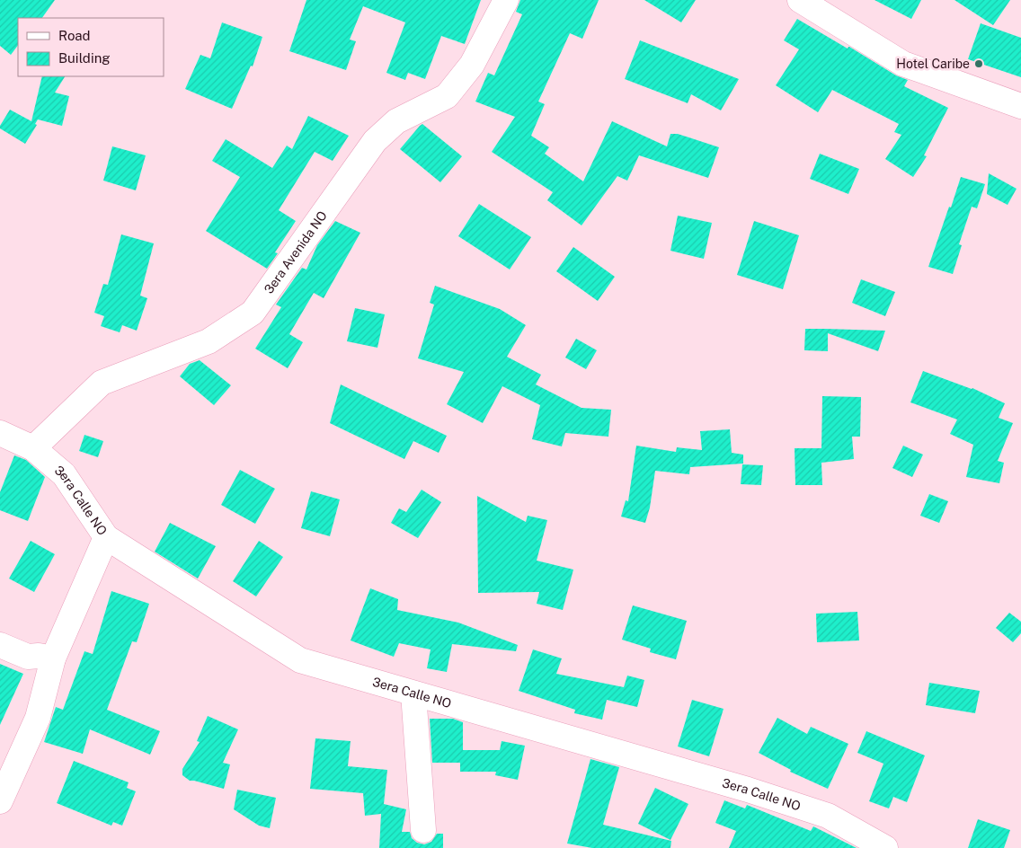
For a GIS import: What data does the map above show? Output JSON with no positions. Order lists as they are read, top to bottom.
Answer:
{
  "streets": {
    "street": ["3era Avenida NO", "3era Calle NO"]
  },
  "crossings": [
    ["3era Avenida NO", "3era Calle NO"]
  ],
  "places": ["Hotel Caribe"],
  "legend": ["Road", "Building"]
}
